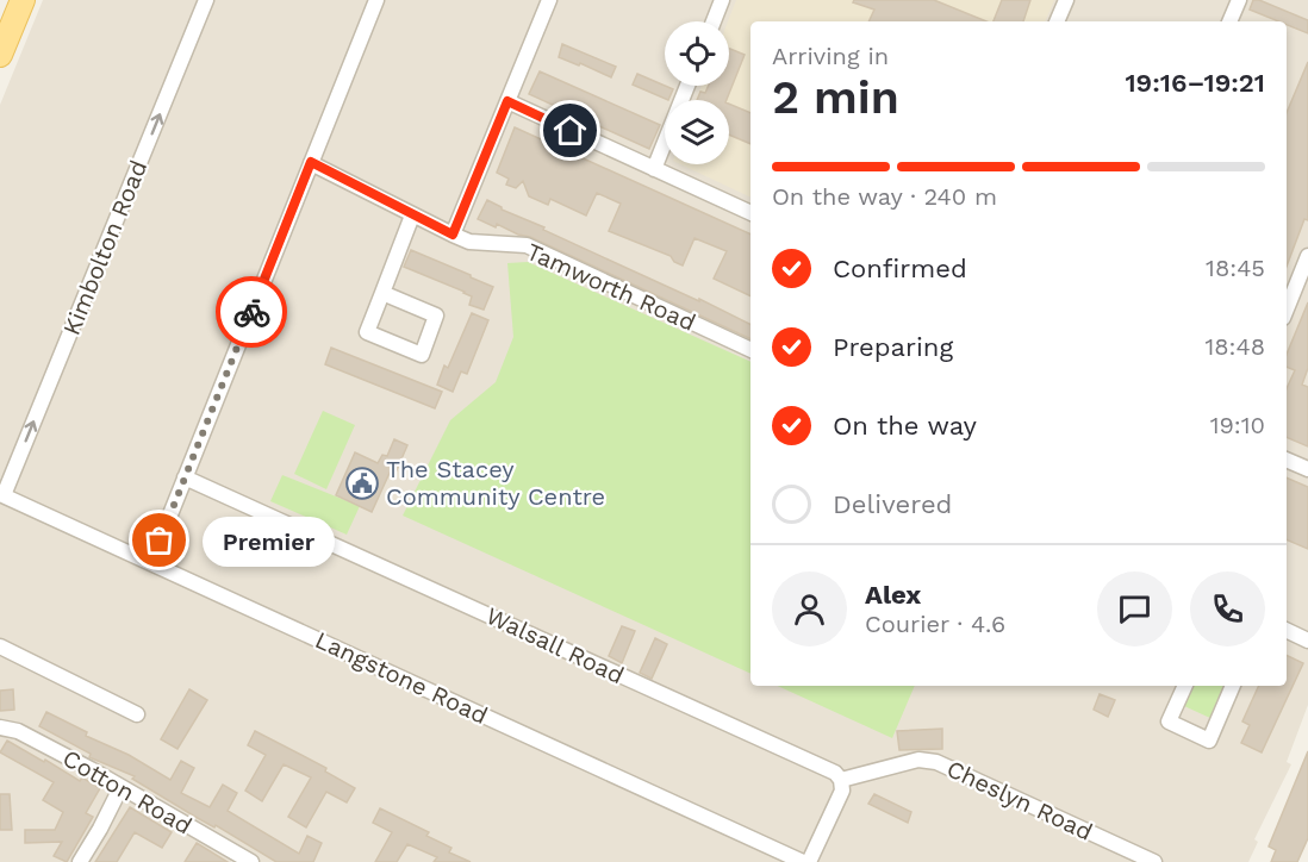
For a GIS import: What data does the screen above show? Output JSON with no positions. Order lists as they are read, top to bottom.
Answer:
{
  "streets": {
    "street": [
      "Kimbolton Road",
      "Tamworth Road",
      "Walsall Road",
      "Langstone Road",
      "Cotton Road",
      "Cheslyn Road"
    ]
  },
  "crossings": [
    ["Kimbolton Road", "Langstone Road"],
    ["Walsall Road", "Cheslyn Road"]
  ],
  "one_way": ["Kimbolton Road"],
  "places": {
    "public building": ["The Stacey Community Centre"],
    "other": ["Premier"]
  },
  "page": {
    "heading": ["2 min", "Arriving in", "19:16–19:21"],
    "panel": ["Alex", "Courier · 4.6"],
    "bar": "On the way · 240 m",
    "list": [
      ["Confirmed", "18:45"],
      ["Preparing", "18:48"],
      ["On the way", "19:10"],
      "Delivered"
    ],
    "bubble": "Premier"
  }
}
